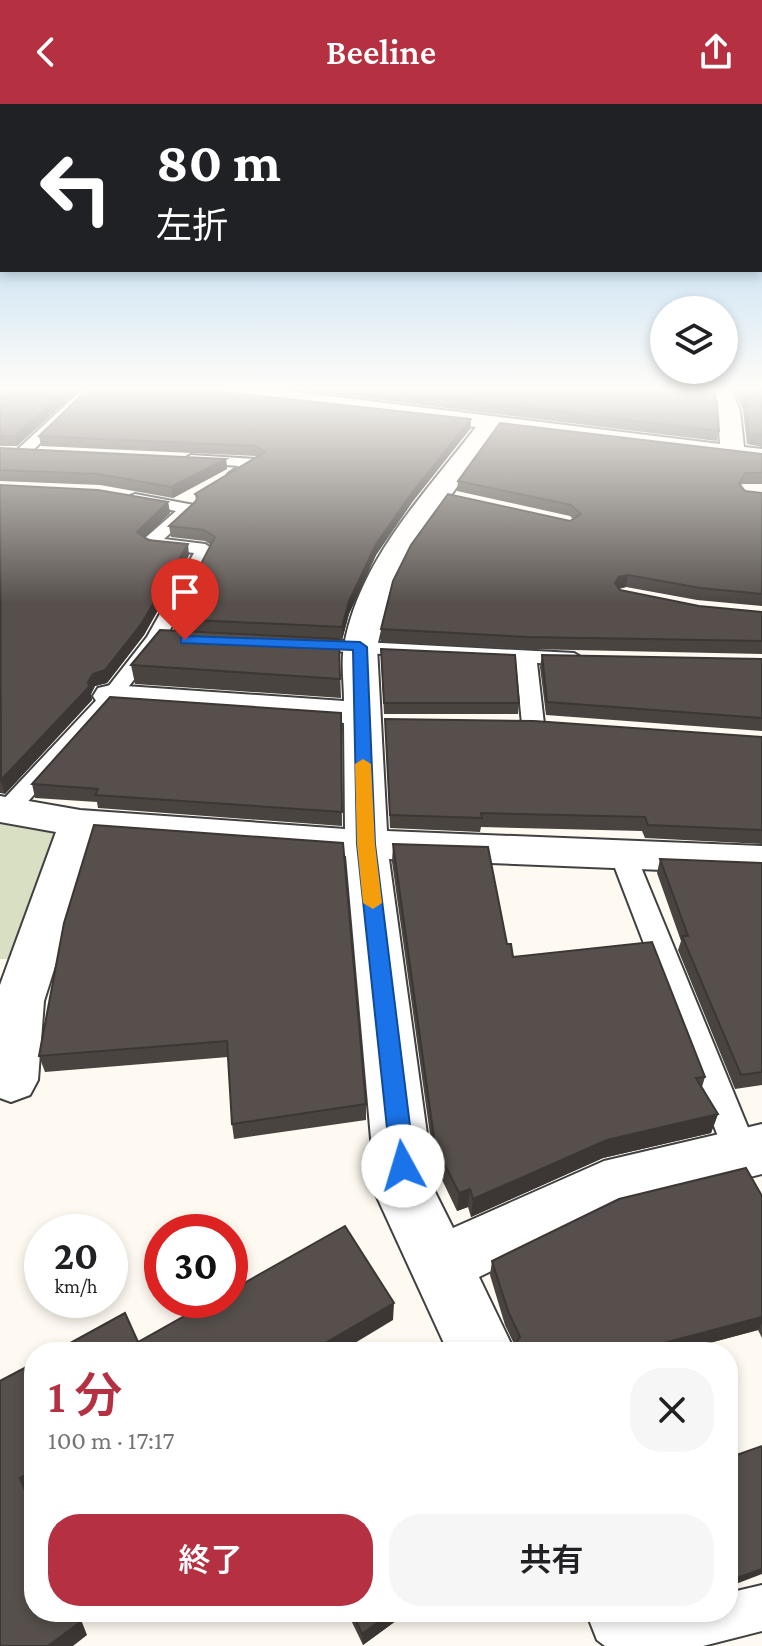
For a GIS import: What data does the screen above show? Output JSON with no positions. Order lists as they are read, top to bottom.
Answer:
{
  "page": {
    "header": "Beeline",
    "turn": ["80 m", "左折"],
    "speed": "20 km/h",
    "limit": "30",
    "heading": ["1 分", "100 m · 17:17"],
    "buttons": ["終了", "共有"]
  }
}
